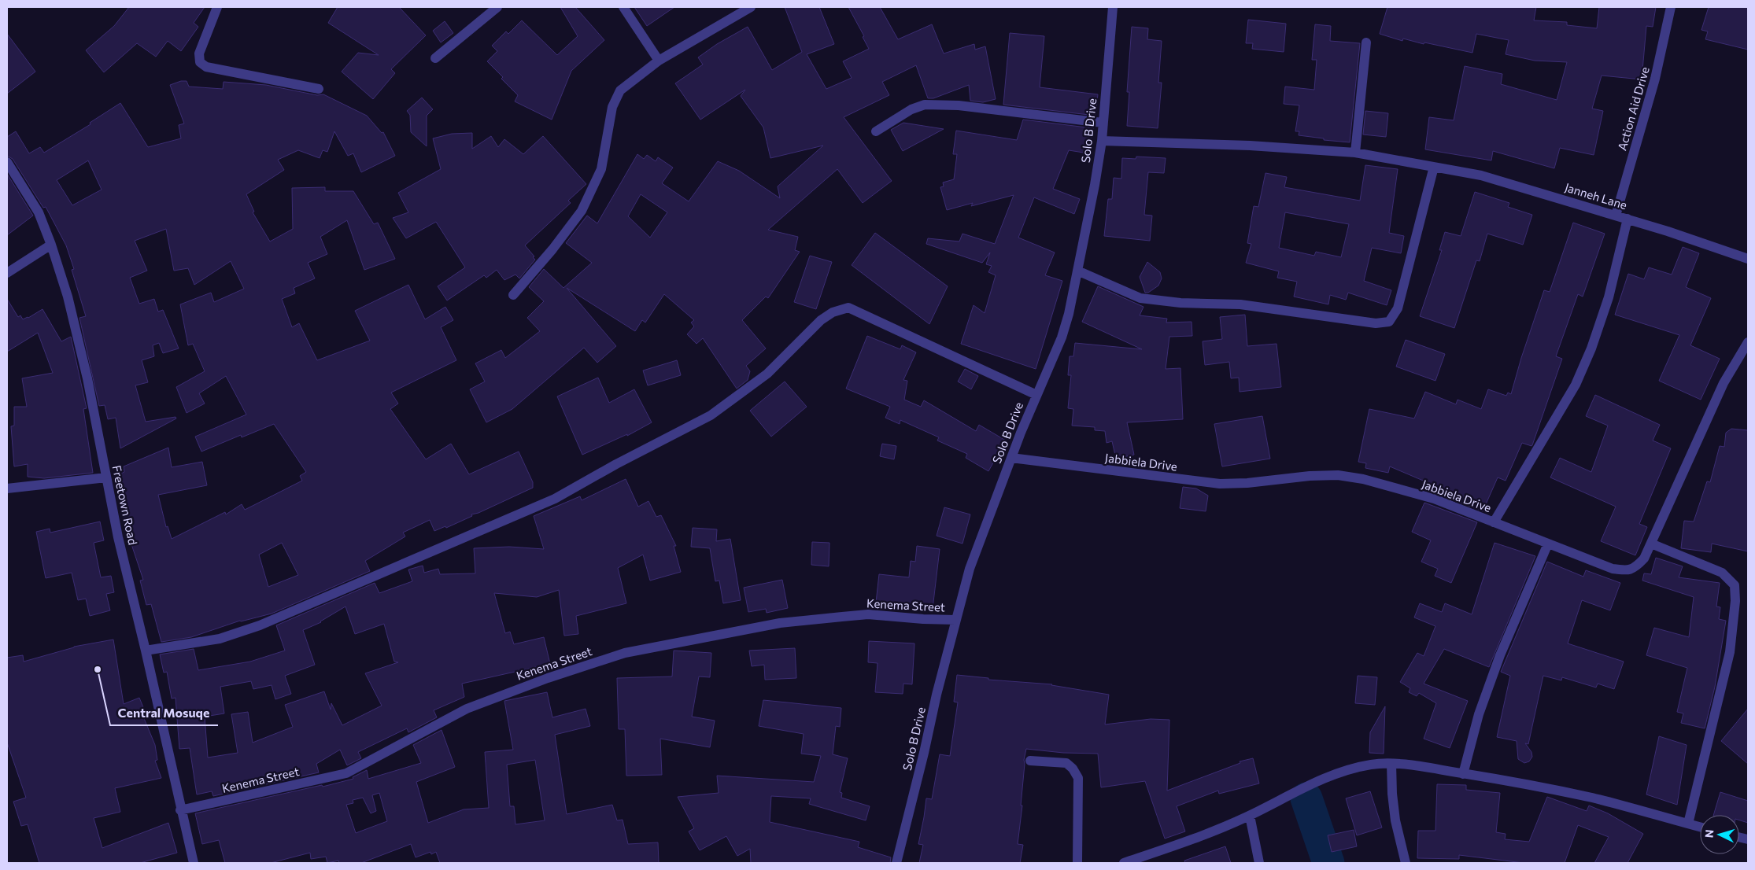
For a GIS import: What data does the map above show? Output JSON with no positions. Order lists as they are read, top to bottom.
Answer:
{
  "streets": {
    "street": [
      "Action Aid Drive",
      "Solo B Drive",
      "Janneh Lane",
      "Jabbiela Drive",
      "Freetown Road",
      "Kenema Street"
    ]
  },
  "crossings": [
    ["Action Aid Drive", "Janneh Lane"],
    ["Solo B Drive", "Janneh Lane"],
    ["Solo B Drive", "Jabbiela Drive"],
    ["Solo B Drive", "Kenema Street"],
    ["Freetown Road", "Kenema Street"]
  ],
  "places": ["Central Mosuqe"],
  "north": "left"
}
